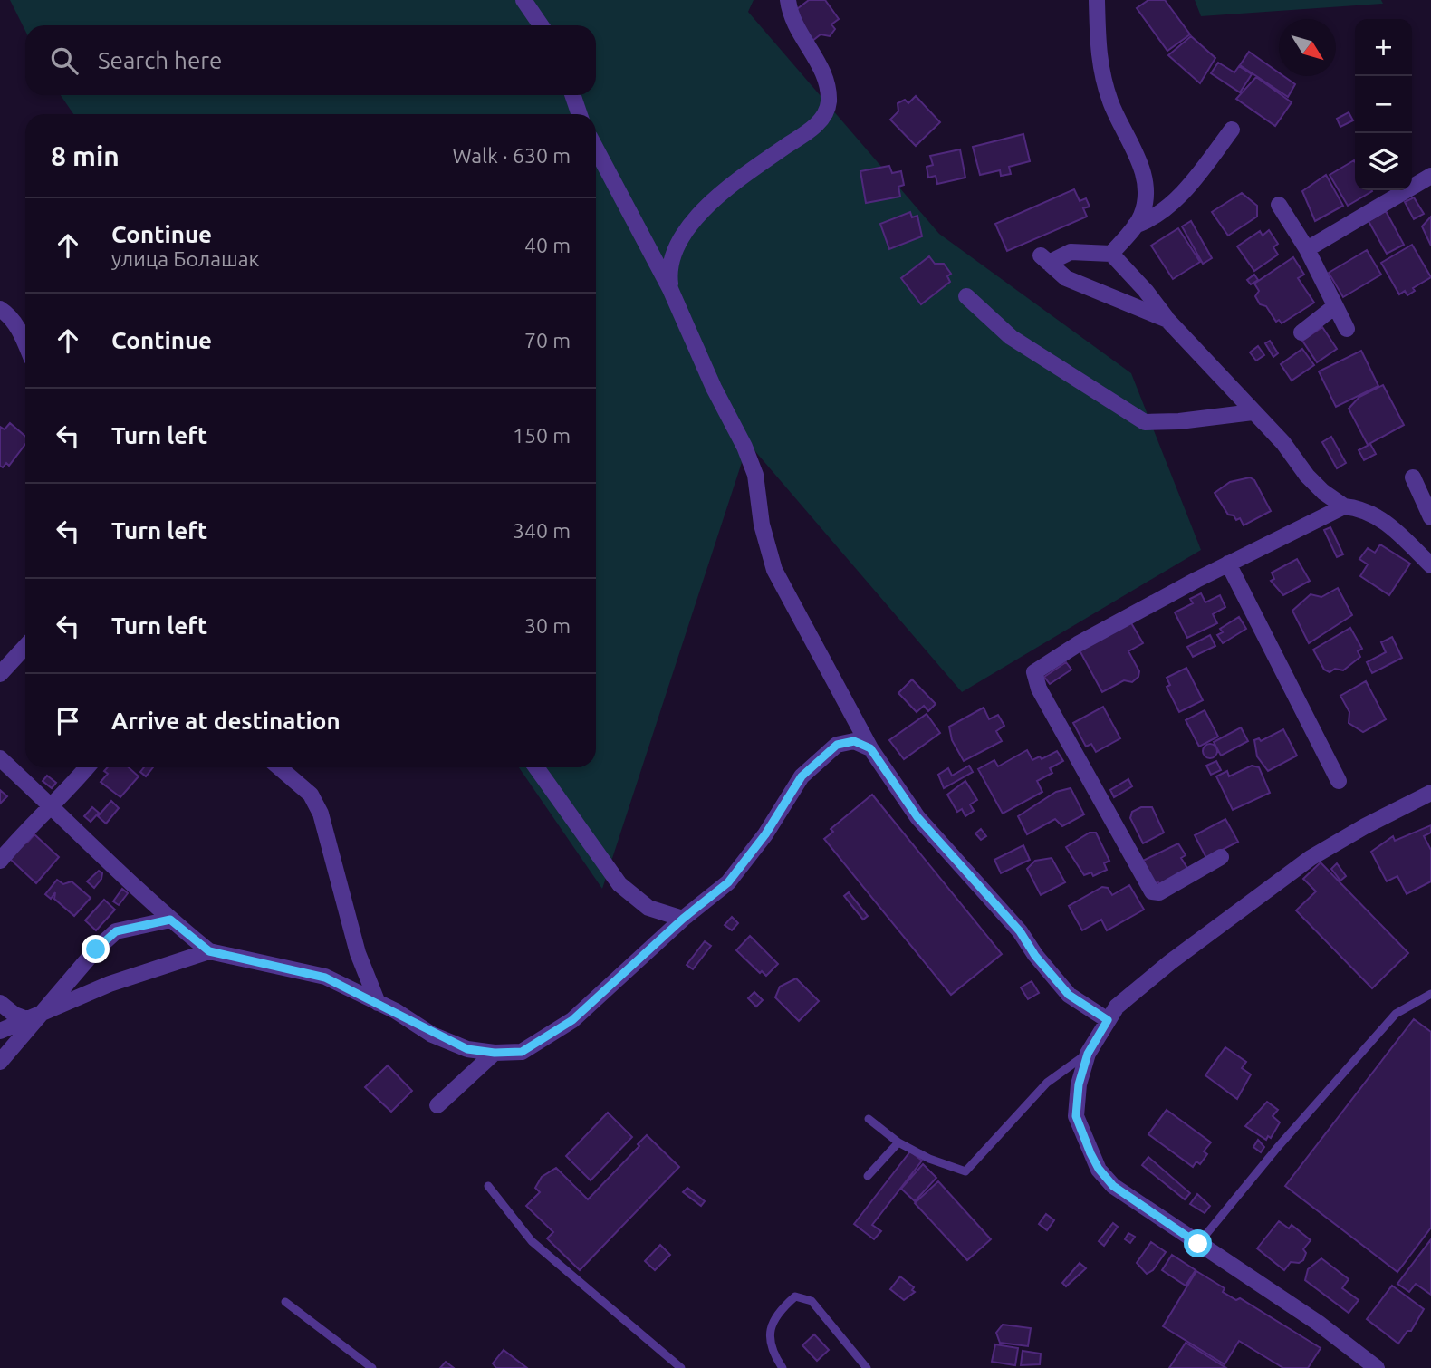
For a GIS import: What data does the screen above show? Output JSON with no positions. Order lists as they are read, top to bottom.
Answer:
{
  "north": "bottom right",
  "page": {
    "map_buttons": ["+", "−"],
    "search": "Search here",
    "heading": ["8 min", "Walk · 630 m"],
    "list": [
      ["Continue", "улица Болашак", "40 m"],
      ["Continue", "70 m"],
      ["Turn left", "150 m"],
      ["Turn left", "340 m"],
      ["Turn left", "30 m"],
      "Arrive at destination"
    ]
  }
}
